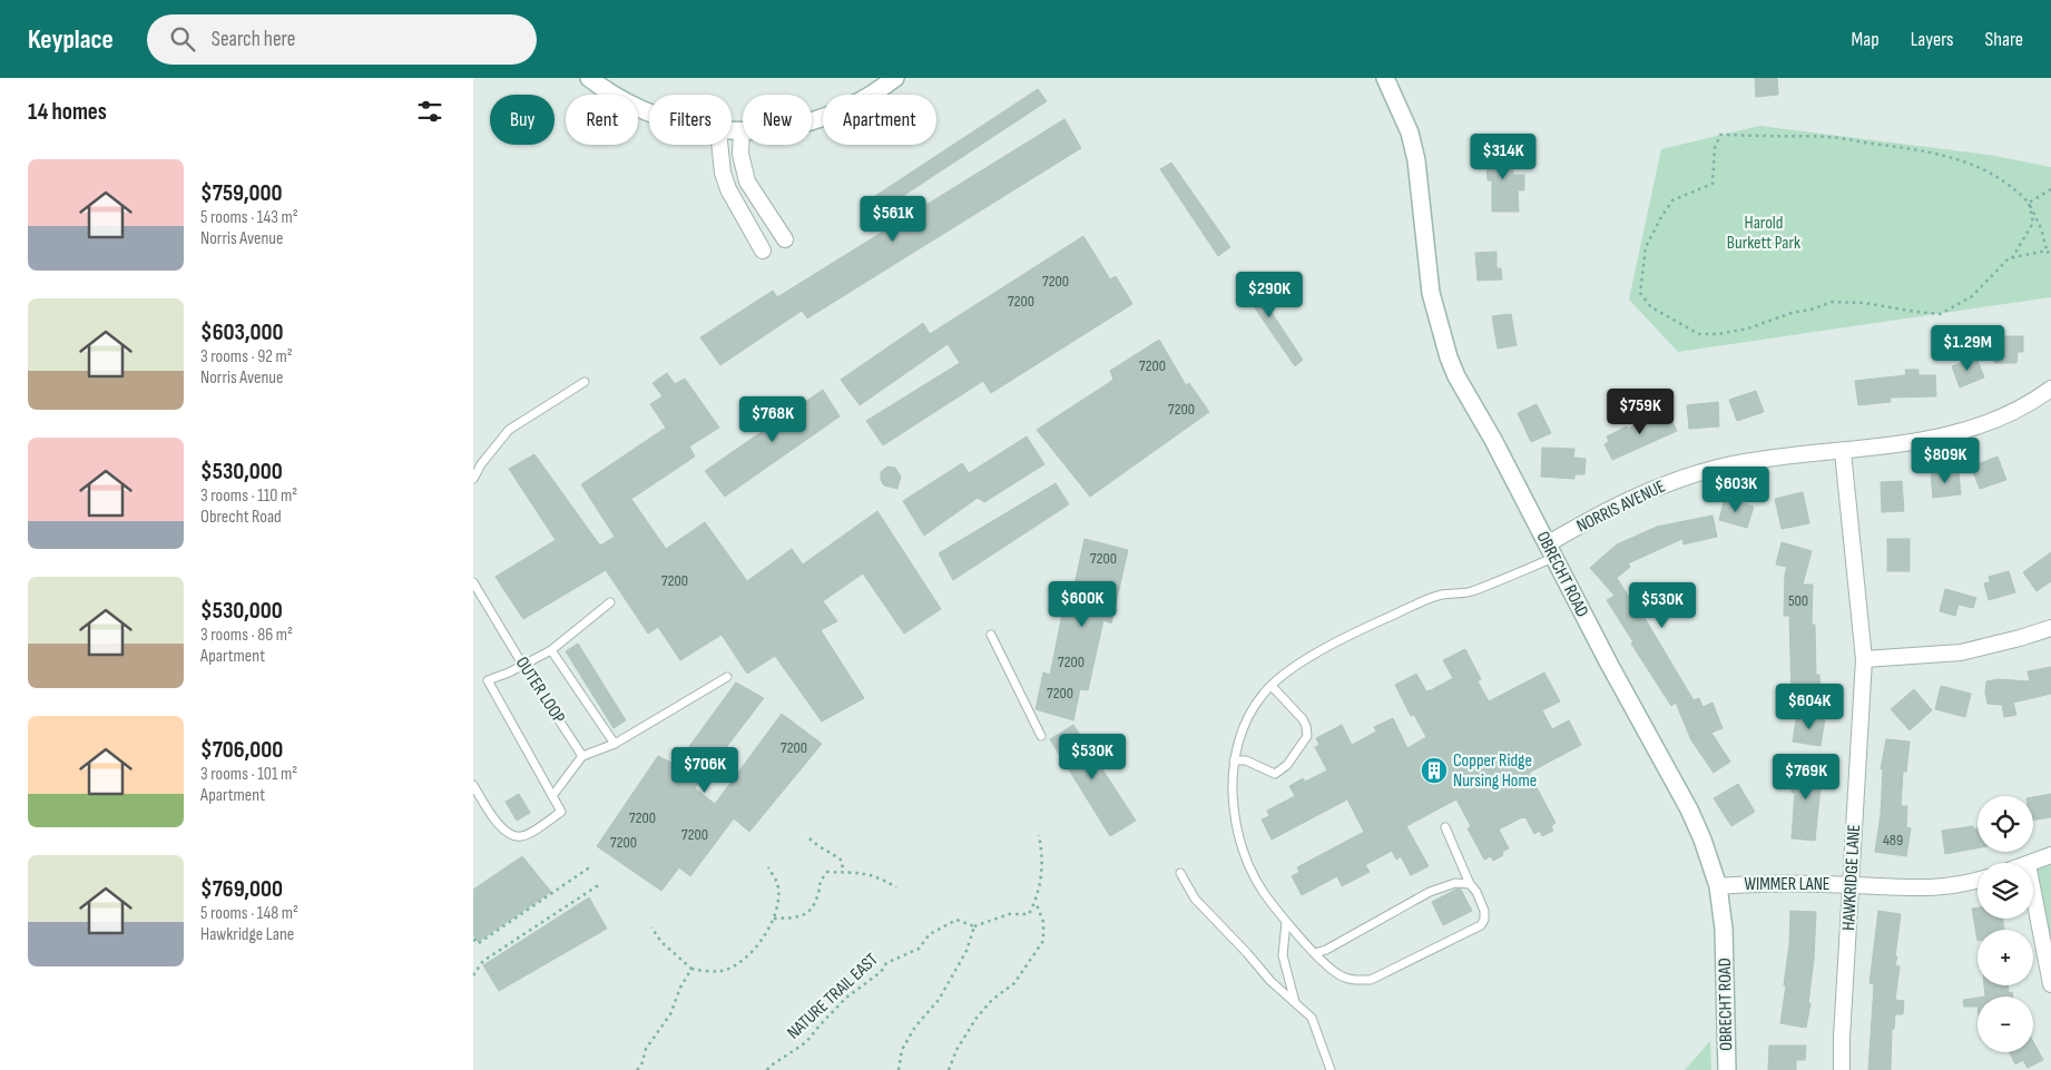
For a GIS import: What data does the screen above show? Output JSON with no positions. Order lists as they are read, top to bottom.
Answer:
{
  "streets": {
    "street": [
      "NORRIS AVENUE",
      "OBRECHT ROAD",
      "HAWKRIDGE LANE",
      "WIMMER LANE"
    ],
    "lane": ["OUTER LOOP"],
    "path": ["NATURE TRAIL EAST"]
  },
  "crossings": [
    ["NORRIS AVENUE", "OBRECHT ROAD"],
    ["NORRIS AVENUE", "HAWKRIDGE LANE"],
    ["OBRECHT ROAD", "WIMMER LANE"],
    ["HAWKRIDGE LANE", "WIMMER LANE"]
  ],
  "parks": ["Harold Burkett Park"],
  "places": {
    "building": ["Copper Ridge Nursing Home"]
  },
  "house_numbers": [
    "7200",
    "7200",
    "7200",
    "7200",
    "7200",
    "7200",
    "500",
    "7200",
    "7200",
    "7200",
    "7200",
    "7200",
    "489",
    "7200"
  ],
  "page": {
    "header": "Keyplace",
    "search": "Search here",
    "nav": ["Map", "Layers", "Share"],
    "heading": "14 homes",
    "chip": [
      "Buy",
      "Rent",
      "Filters",
      "New",
      "Apartment"
    ],
    "price": [
      "$314K",
      "$561K",
      "$290K",
      "$1.29M",
      "$759K",
      "$768K",
      "$809K",
      "$603K",
      "$600K",
      "$530K",
      "$604K",
      "$530K",
      "$706K",
      "$769K"
    ],
    "list": [
      {
        "name": "$759,000",
        "note": "5 rooms · 143 m² · Norris Avenue"
      },
      {
        "name": "$603,000",
        "note": "3 rooms · 92 m² · Norris Avenue"
      },
      {
        "name": "$530,000",
        "note": "3 rooms · 110 m² · Obrecht Road"
      },
      {
        "name": "$530,000",
        "note": "3 rooms · 86 m² · Apartment"
      },
      {
        "name": "$706,000",
        "note": "3 rooms · 101 m² · Apartment"
      },
      {
        "name": "$769,000",
        "note": "5 rooms · 148 m² · Hawkridge Lane"
      }
    ],
    "map_buttons": ["+", "−"]
  }
}
